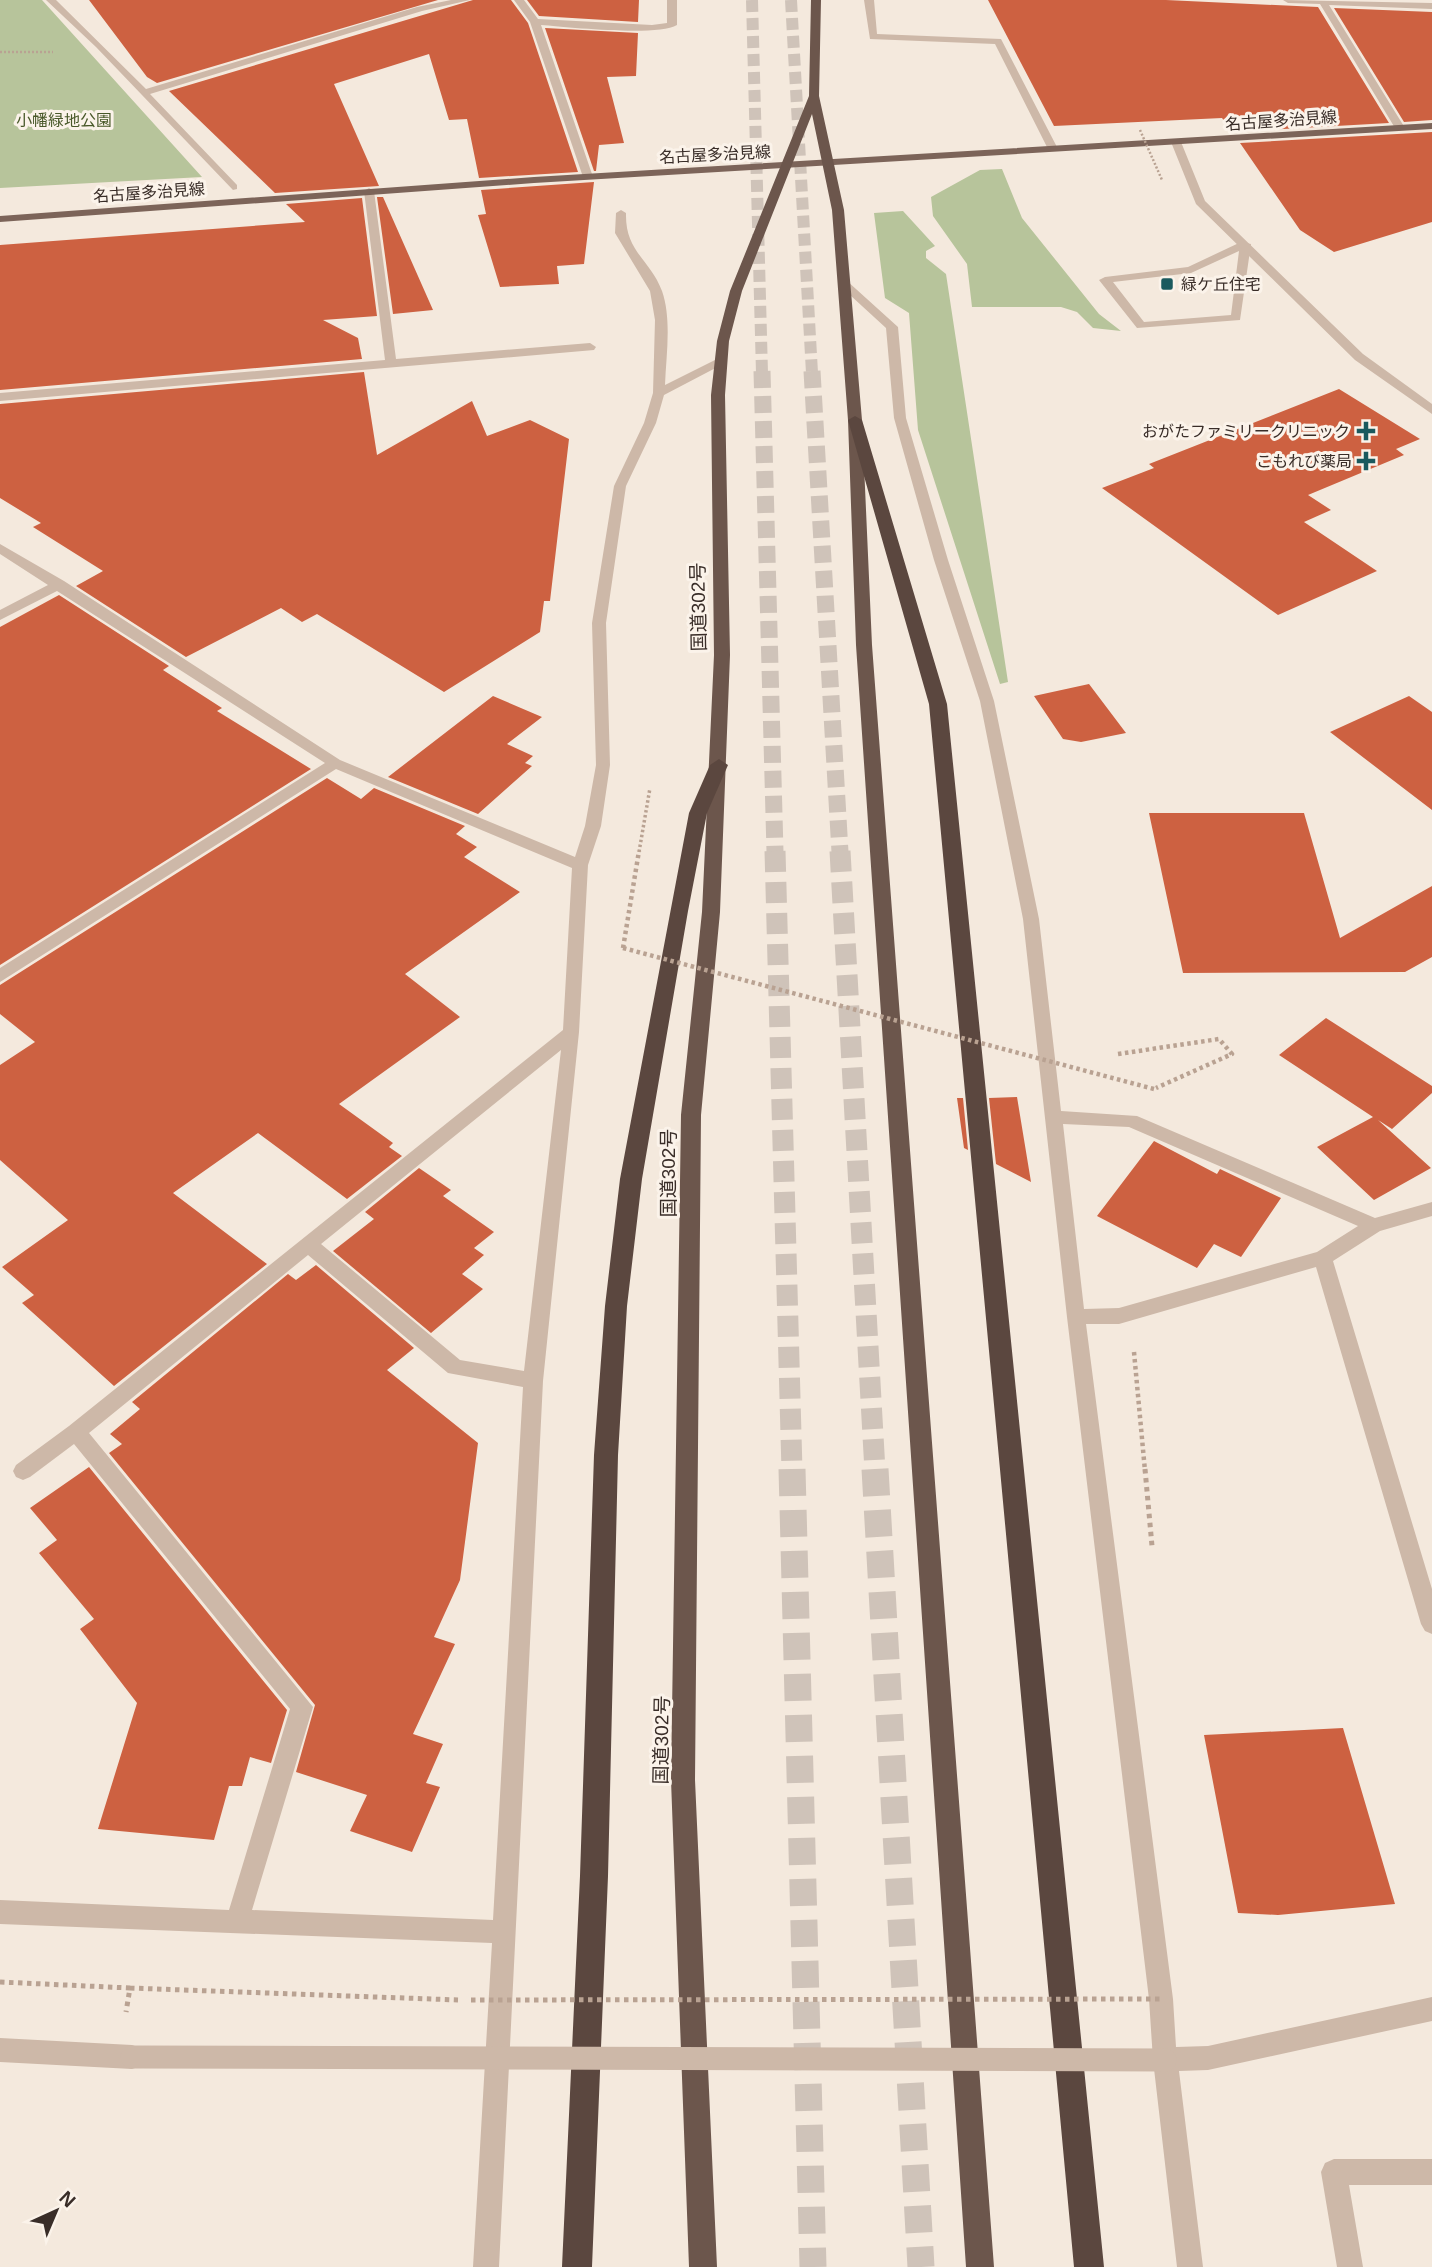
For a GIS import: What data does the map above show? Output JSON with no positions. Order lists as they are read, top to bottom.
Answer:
{
  "streets": {
    "highway": ["国道302号"],
    "main road": ["名古屋多治見線"]
  },
  "crossings": [
    ["名古屋多治見線", "国道302号"]
  ],
  "parks": ["小幡緑地公園"],
  "places": {
    "transit": ["緑ケ丘住宅"],
    "health": ["おがたファミリークリニック", "こもれび薬局"]
  },
  "north": "top right"
}
